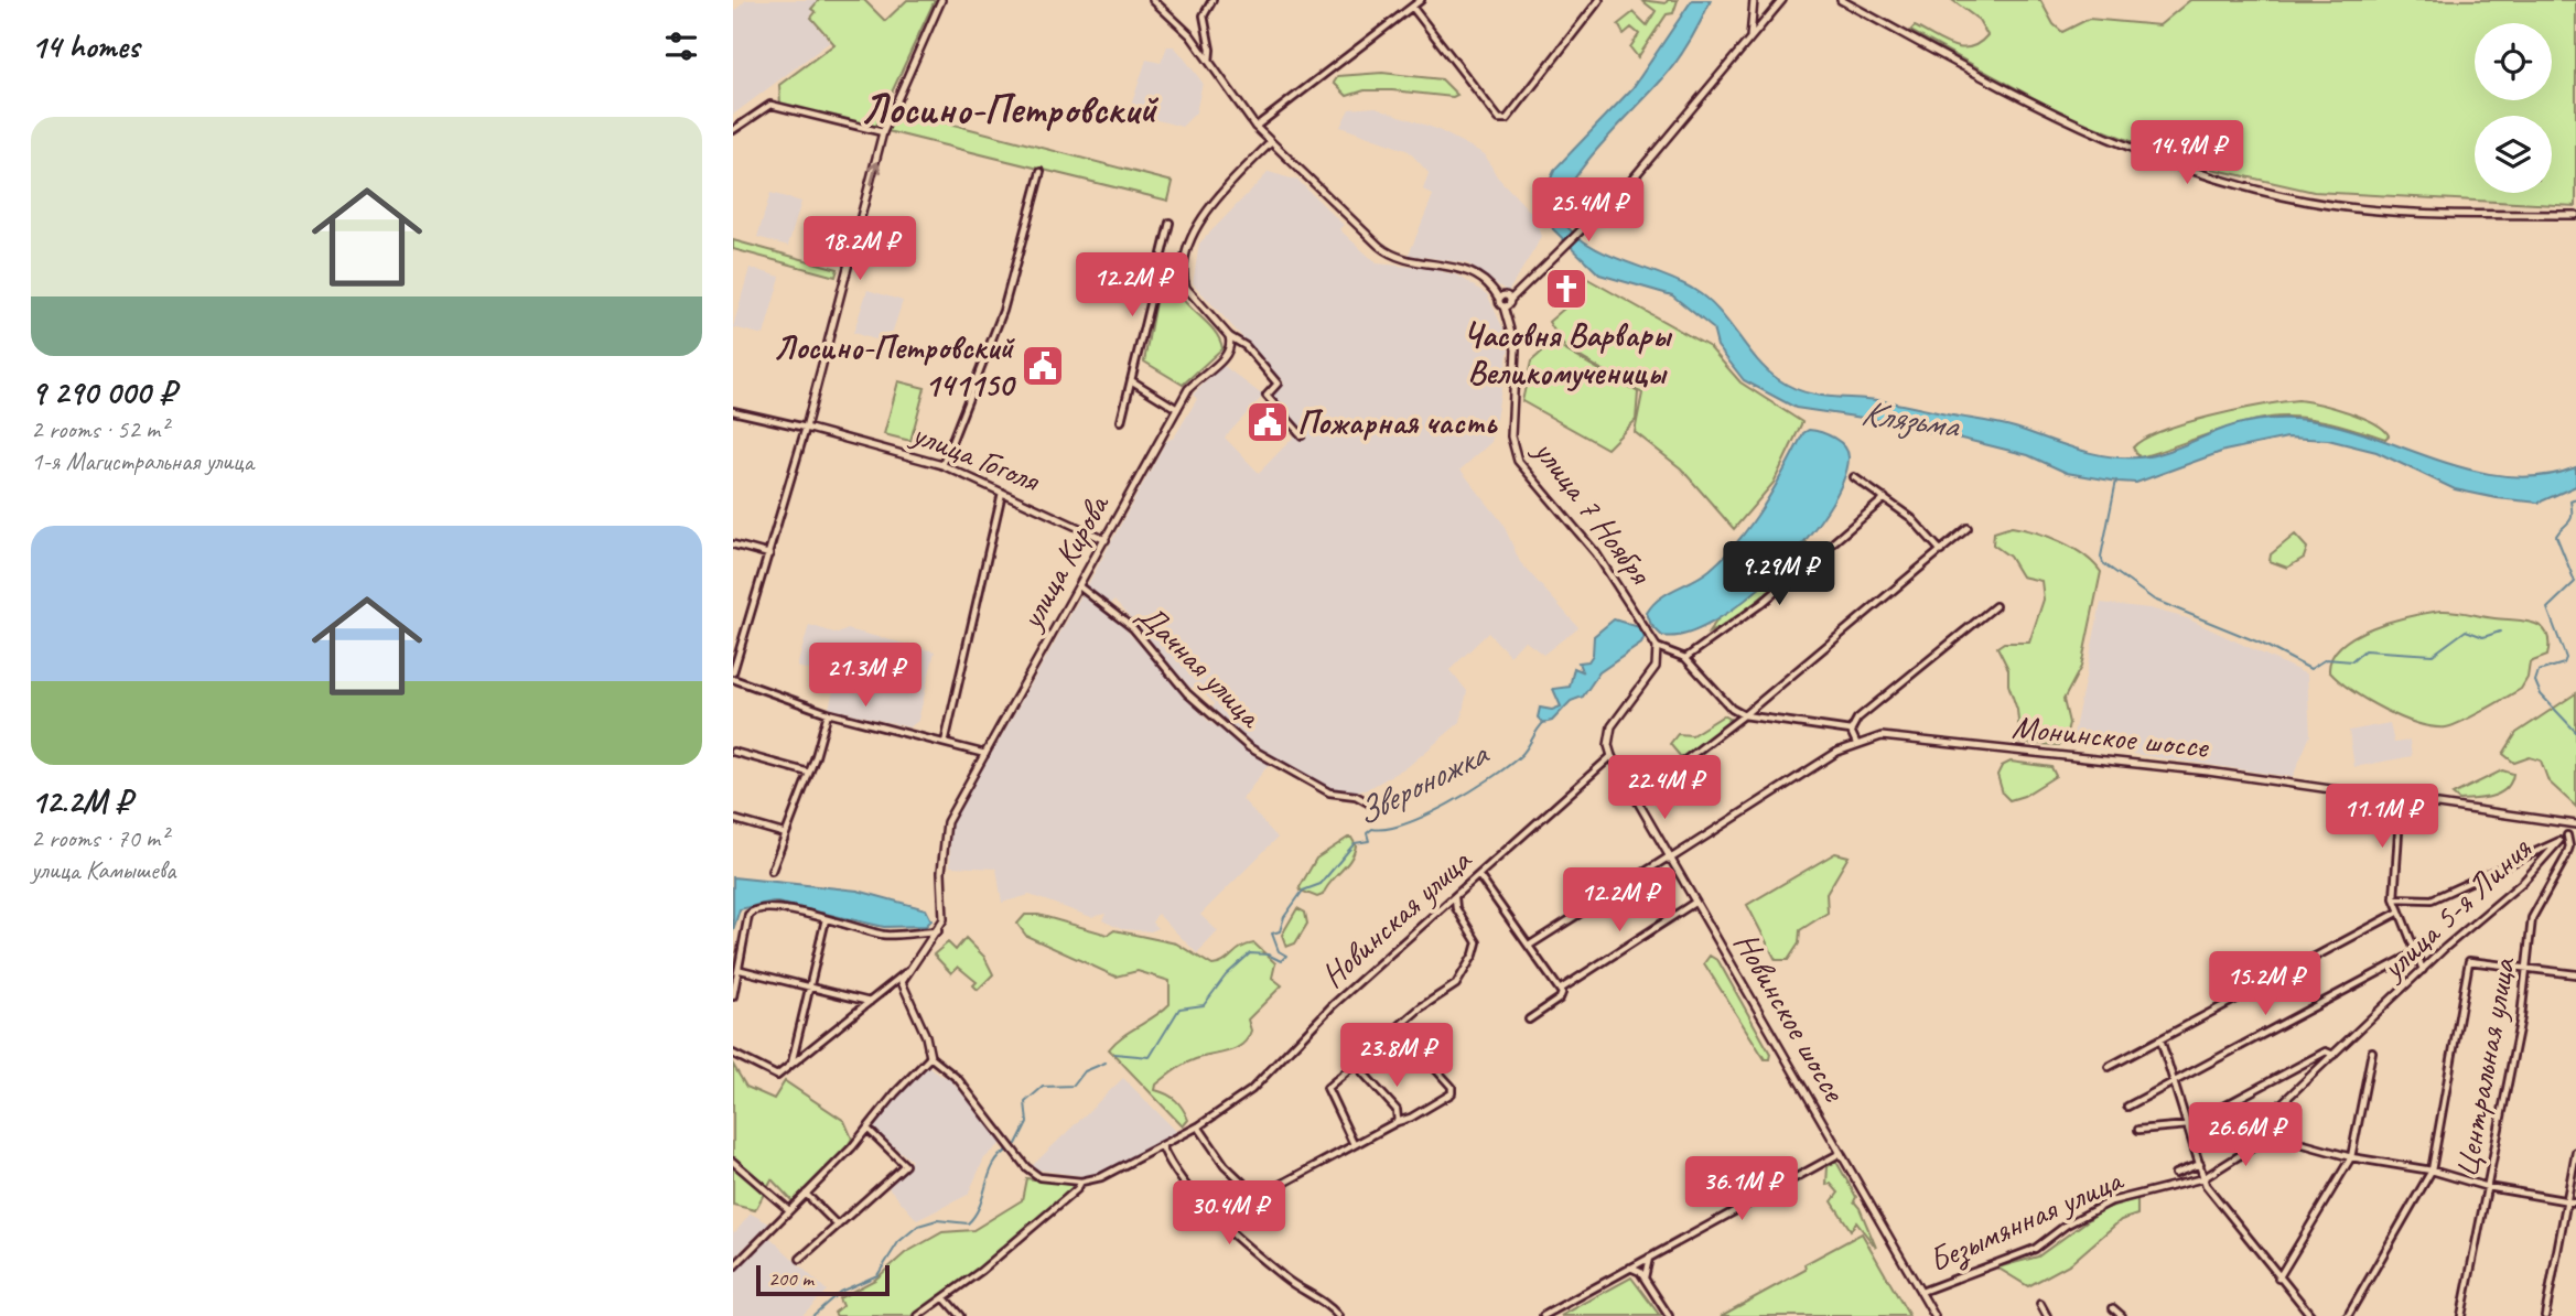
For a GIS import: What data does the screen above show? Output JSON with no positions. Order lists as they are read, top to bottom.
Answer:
{
  "streets": {
    "main road": [
      "улица Гоголя",
      "улица 7 Ноября",
      "улица Кирова",
      "Монинское шоссе",
      "Новинское шоссе"
    ],
    "street": [
      "Дачная улица",
      "улица 5-я Линия",
      "Новинская улица",
      "Центральная улица",
      "Безымянная улица"
    ]
  },
  "crossings": [
    ["улица Гоголя", "улица Кирова"],
    ["улица 7 Ноября", "Новинское шоссе"],
    ["улица Кирова", "Дачная улица"],
    ["Монинское шоссе", "Новинское шоссе"],
    ["Монинское шоссе", "Центральная улица"],
    ["Новинская улица", "Новинское шоссе"],
    ["Новинское шоссе", "Безымянная улица"]
  ],
  "districts": ["Лосино-Петровский"],
  "water": ["Клязьма", "Звероножка"],
  "places": {
    "church": ["Часовня Варвары Великомученицы"],
    "public building": ["Лосино-Петровский 141150", "Пожарная часть"]
  },
  "scale_bar": "200 m",
  "page": {
    "heading": "14 homes",
    "list": [
      {
        "name": "9 290 000 ₽",
        "note": "2 rooms · 52 m² · 1-я Магистральная улица"
      },
      {
        "name": "12.2M ₽",
        "note": "2 rooms · 70 m² · улица Камышева"
      }
    ],
    "price": [
      "14.9M ₽",
      "25.4M ₽",
      "18.2M ₽",
      "12.2M ₽",
      "9.29M ₽",
      "21.3M ₽",
      "22.4M ₽",
      "11.1M ₽",
      "12.2M ₽",
      "15.2M ₽",
      "23.8M ₽",
      "26.6M ₽",
      "36.1M ₽",
      "30.4M ₽"
    ],
    "scale": "200 m"
  }
}
